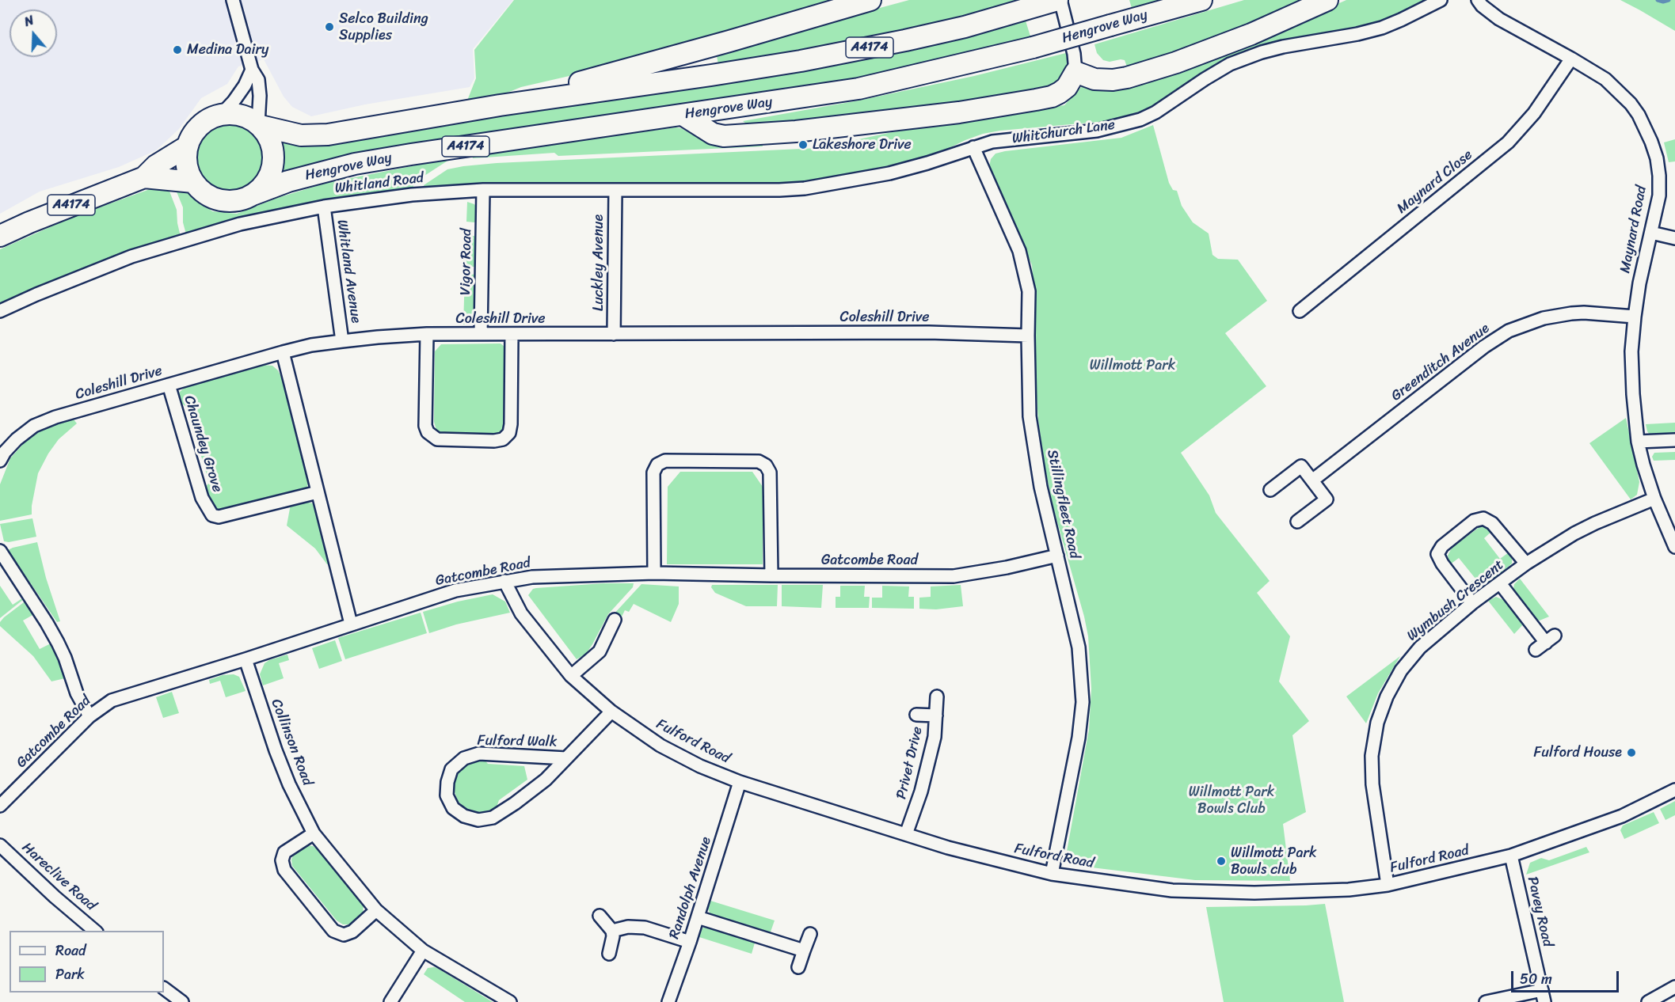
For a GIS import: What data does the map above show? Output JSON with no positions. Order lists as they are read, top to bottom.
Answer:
{
  "streets": {
    "highway": ["Hengrove Way", "A4174"],
    "street": [
      "Whitchurch Lane",
      "Maynard Close",
      "Whitland Road",
      "Maynard Road",
      "Vigor Road",
      "Luckley Avenue",
      "Whitland Avenue",
      "Coleshill Drive",
      "Greenditch Avenue",
      "Chaundey Grove",
      "Stillingfleet Road",
      "Gatcombe Road",
      "Wymbush Crescent",
      "Fulford Walk",
      "Fulford Road",
      "Collinson Road",
      "Privet Drive",
      "Hareclive Road",
      "Randolph Avenue",
      "Pavey Road"
    ]
  },
  "crossings": [
    ["Hengrove Way", "A4174"],
    ["Whitchurch Lane", "Whitland Road"],
    ["Whitchurch Lane", "Stillingfleet Road"],
    ["Maynard Close", "Maynard Road"],
    ["Whitland Road", "Vigor Road"],
    ["Whitland Road", "Luckley Avenue"],
    ["Whitland Road", "Whitland Avenue"],
    ["Maynard Road", "Greenditch Avenue"],
    ["Maynard Road", "Wymbush Crescent"],
    ["Vigor Road", "Coleshill Drive"],
    ["Luckley Avenue", "Coleshill Drive"],
    ["Whitland Avenue", "Coleshill Drive"],
    ["Coleshill Drive", "Chaundey Grove"],
    ["Coleshill Drive", "Stillingfleet Road"],
    ["Stillingfleet Road", "Gatcombe Road"],
    ["Stillingfleet Road", "Fulford Road"],
    ["Gatcombe Road", "Fulford Road"],
    ["Gatcombe Road", "Collinson Road"],
    ["Wymbush Crescent", "Fulford Road"],
    ["Fulford Walk", "Fulford Road"],
    ["Fulford Road", "Privet Drive"],
    ["Fulford Road", "Randolph Avenue"],
    ["Fulford Road", "Pavey Road"]
  ],
  "parks": ["Willmott Park", "Willmott Park Bowls Club"],
  "places": [
    "Selco Building Supplies",
    "Medina Dairy",
    "Lakeshore Drive",
    "Fulford House",
    "Willmott Park Bowls club"
  ],
  "legend": ["Road", "Park"],
  "scale_bar": "50 m",
  "north": "top"
}
